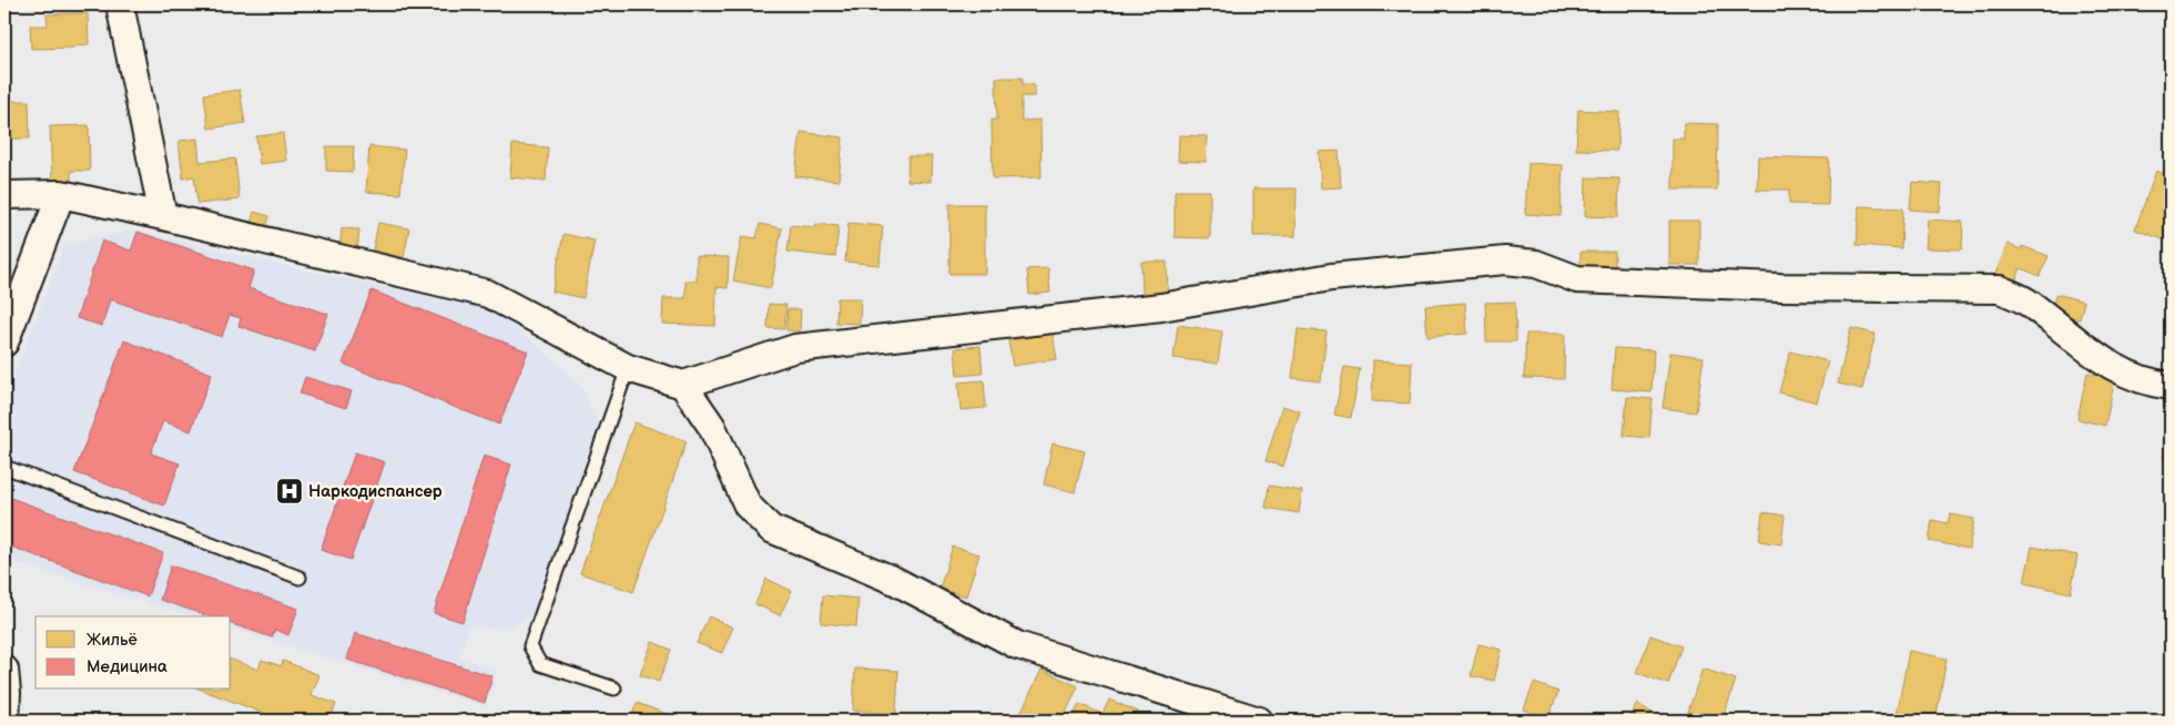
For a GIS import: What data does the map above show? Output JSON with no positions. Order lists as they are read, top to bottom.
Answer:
{
  "places": {
    "hospital": ["Наркодиспансер"]
  },
  "legend": ["Жильё", "Медицина"]
}
